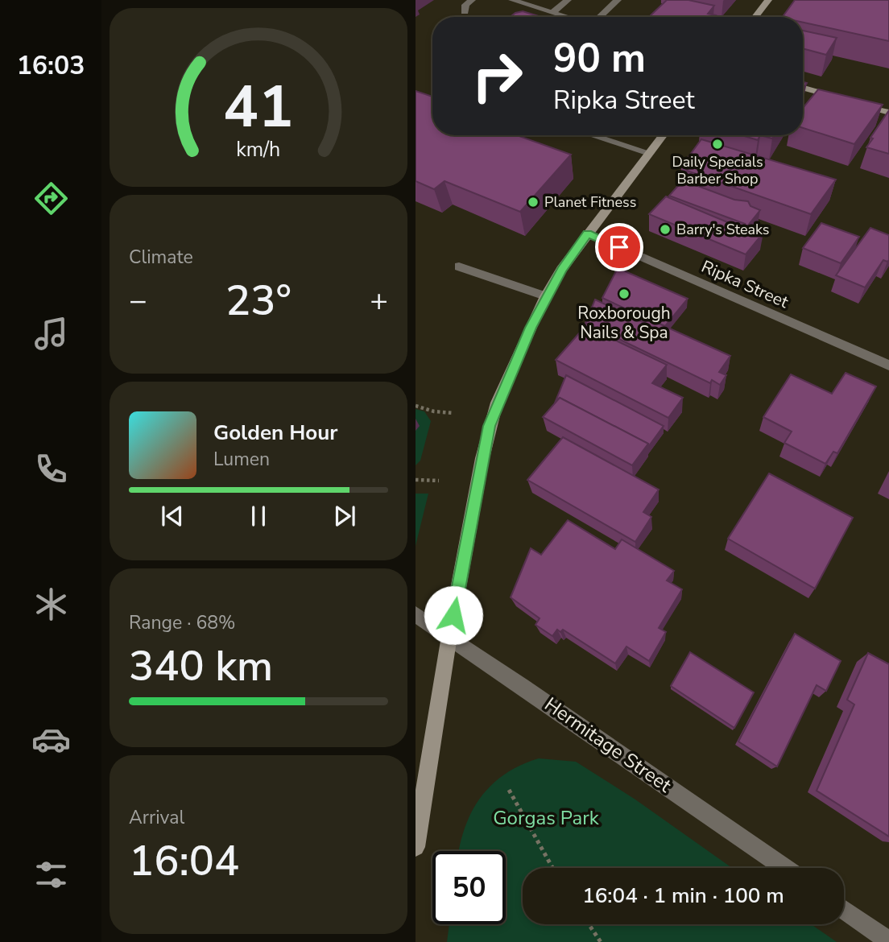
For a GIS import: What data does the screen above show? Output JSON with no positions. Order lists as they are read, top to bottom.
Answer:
{
  "streets": {
    "street": ["Ripka Street", "Hermitage Street"]
  },
  "parks": ["Gorgas Park"],
  "places": [
    "Daily Specials Barber Shop",
    "Planet Fitness",
    "Barry's Steaks",
    "Roxborough Nails & Spa"
  ],
  "page": {
    "tabs": "16:03",
    "turn": ["90 m", "Ripka Street"],
    "tile": [
      "Climate",
      ["Range · 68%", "340 km"],
      ["Arrival", "16:04"]
    ],
    "heat": ["−", "23°", "+"],
    "song": ["Golden Hour", "Lumen"],
    "limit": "50",
    "trip": "16:04 · 1 min · 100 m",
    "gauge": ["41", "km/h"]
  }
}
